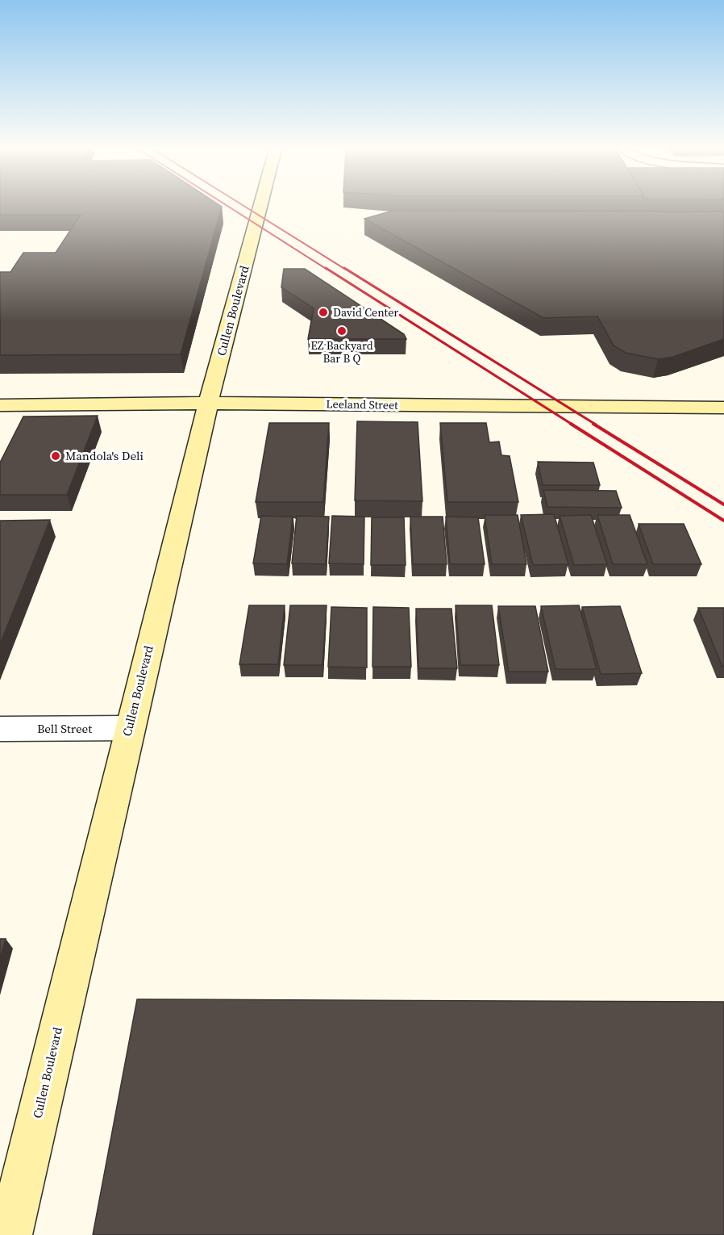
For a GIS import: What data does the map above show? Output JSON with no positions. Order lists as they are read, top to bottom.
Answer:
{
  "streets": {
    "street": ["Cullen Boulevard", "Leeland Street", "Bell Street"]
  },
  "crossings": [
    ["Cullen Boulevard", "Leeland Street"],
    ["Cullen Boulevard", "Bell Street"]
  ],
  "places": ["David Center", "EZ Backyard Bar B Q", "Mandola's Deli"]
}
